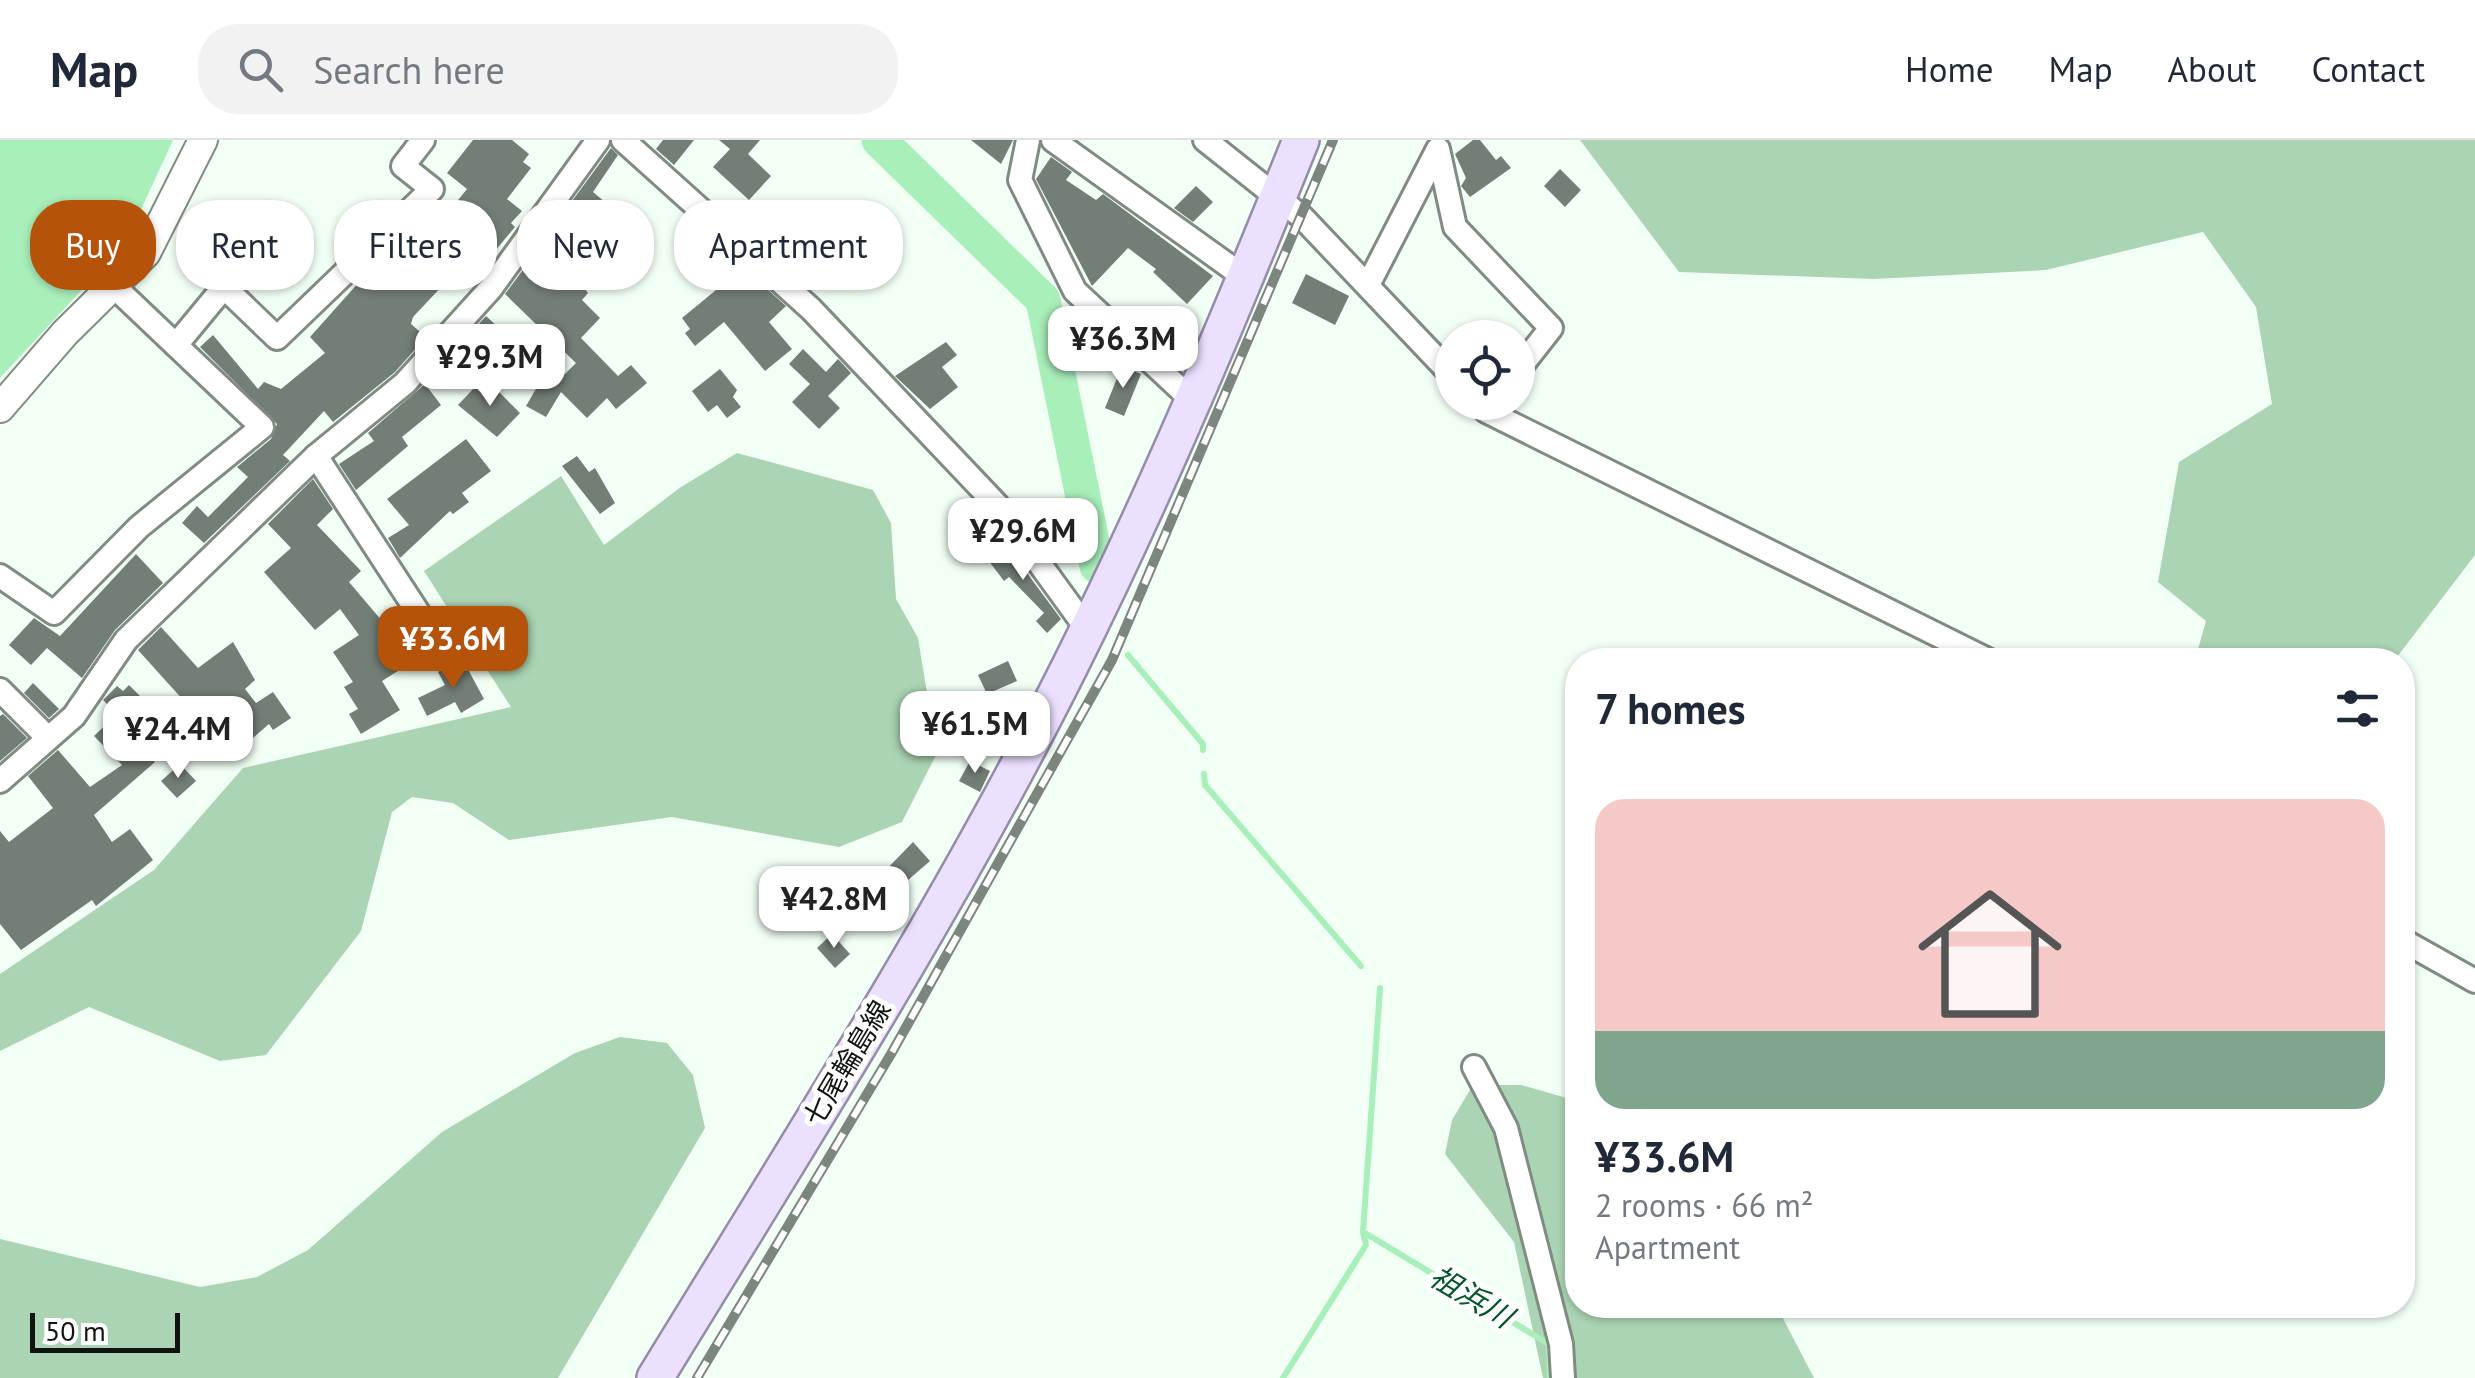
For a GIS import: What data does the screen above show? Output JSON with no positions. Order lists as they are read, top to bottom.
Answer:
{
  "streets": {
    "main road": ["七尾輪島線"]
  },
  "water": ["祖浜川"],
  "scale_bar": "50 m",
  "page": {
    "header": "Map",
    "search": "Search here",
    "nav": [
      "Home",
      "Map",
      "About",
      "Contact"
    ],
    "chip": [
      "Buy",
      "Rent",
      "Filters",
      "New",
      "Apartment"
    ],
    "price": [
      "¥36.3M",
      "¥29.3M",
      "¥29.6M",
      "¥33.6M",
      "¥61.5M",
      "¥24.4M",
      "¥42.8M"
    ],
    "heading": "7 homes",
    "list": [
      {
        "name": "¥33.6M",
        "note": "2 rooms · 66 m² · Apartment"
      }
    ],
    "scale": "50 m"
  }
}
